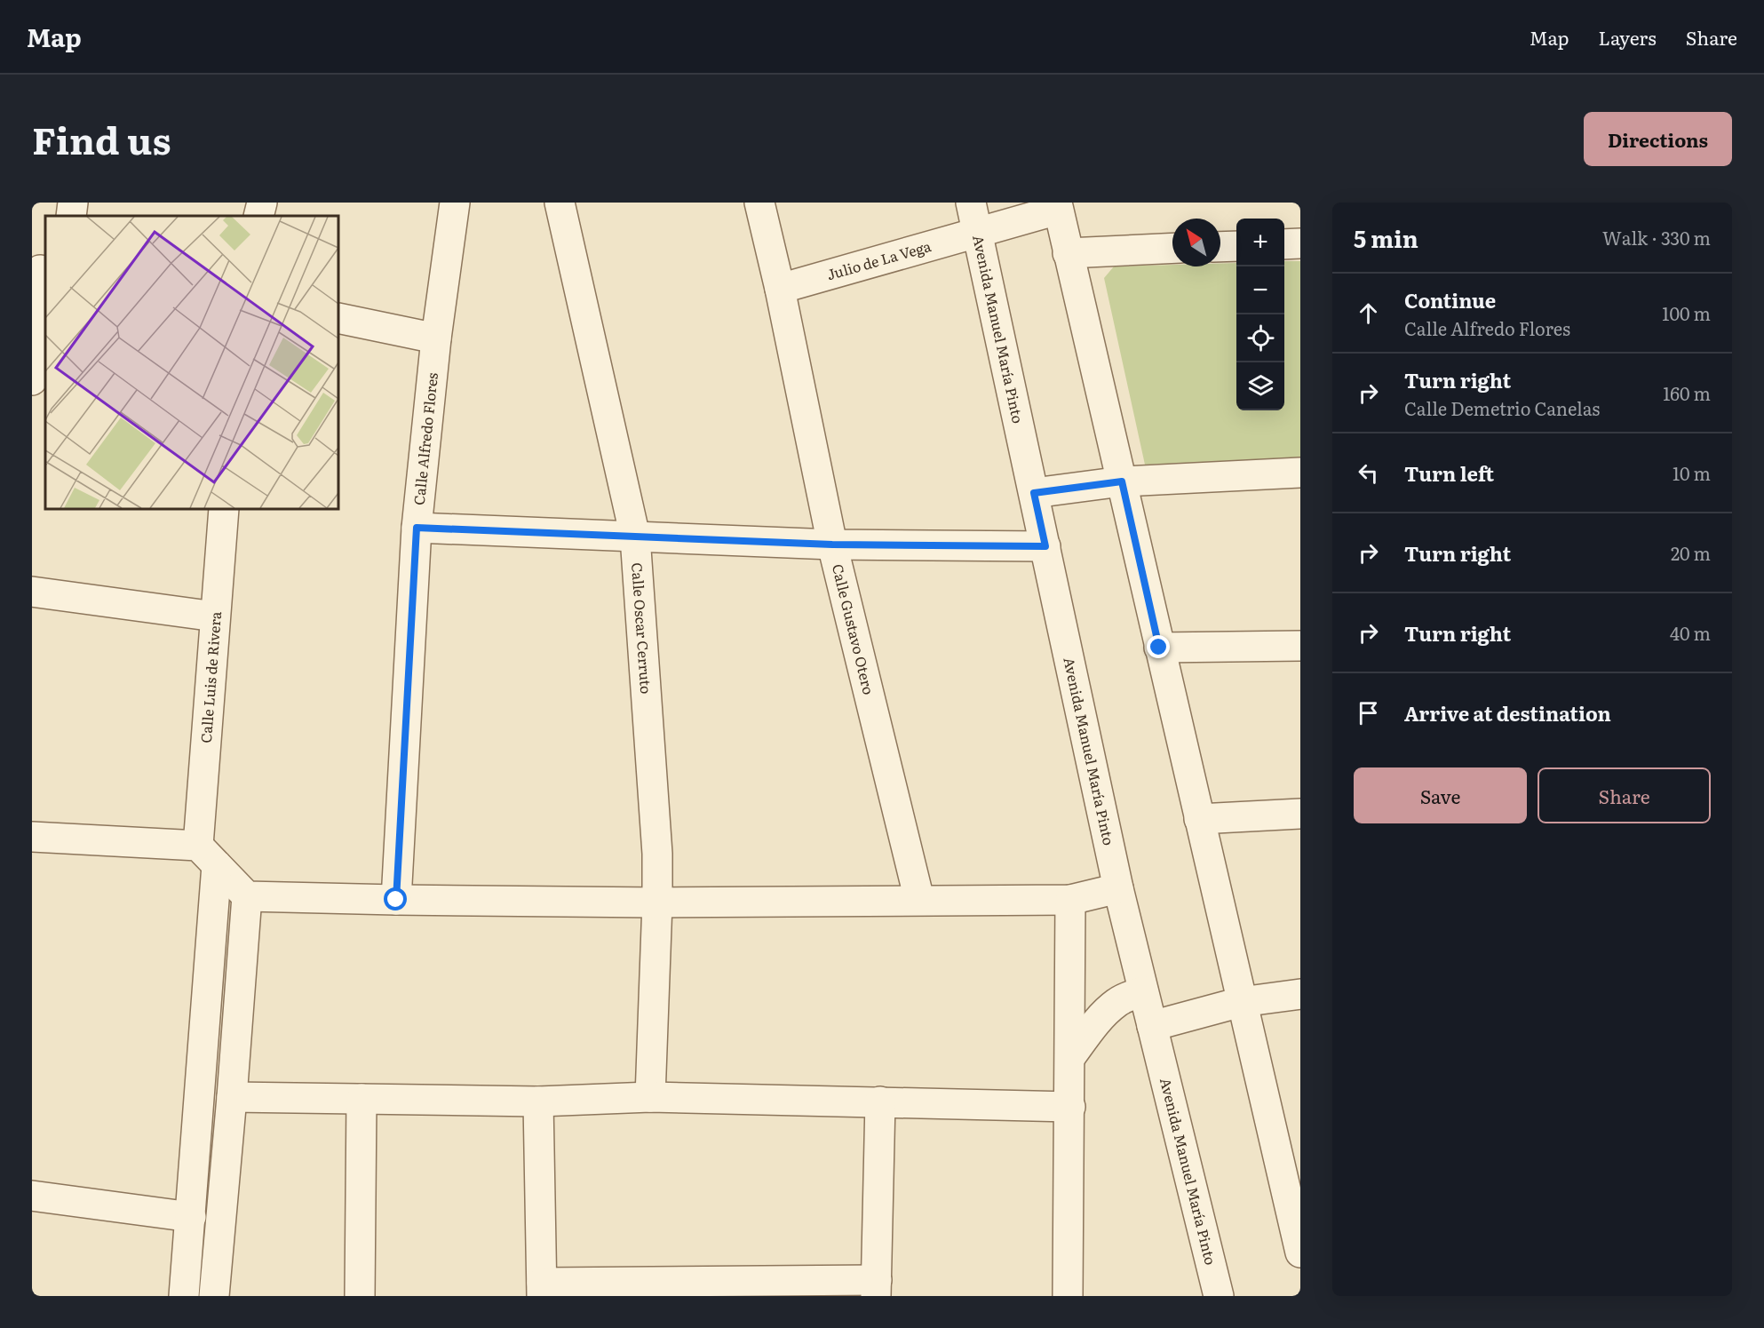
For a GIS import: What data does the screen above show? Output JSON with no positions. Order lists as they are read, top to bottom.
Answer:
{
  "streets": {
    "street": [
      "Julio de La Vega",
      "Avenida Manuel María Pinto",
      "Calle Alfredo Flores",
      "Calle Oscar Cerruto",
      "Calle Gustavo Otero",
      "Calle Luis de Rivera"
    ]
  },
  "crossings": [
    ["Julio de La Vega", "Avenida Manuel María Pinto"],
    ["Julio de La Vega", "Calle Gustavo Otero"]
  ],
  "north": "top left",
  "page": {
    "header": "Map",
    "nav": ["Map", "Layers", "Share"],
    "title": "Find us",
    "buttons": [
      "Directions",
      ["Save", "Share"]
    ],
    "heading": ["5 min", "Walk · 330 m"],
    "map_buttons": ["+", "−"],
    "list": [
      ["Continue", "Calle Alfredo Flores", "100 m"],
      ["Turn right", "Calle Demetrio Canelas", "160 m"],
      ["Turn left", "10 m"],
      ["Turn right", "20 m"],
      ["Turn right", "40 m"],
      "Arrive at destination"
    ]
  }
}
